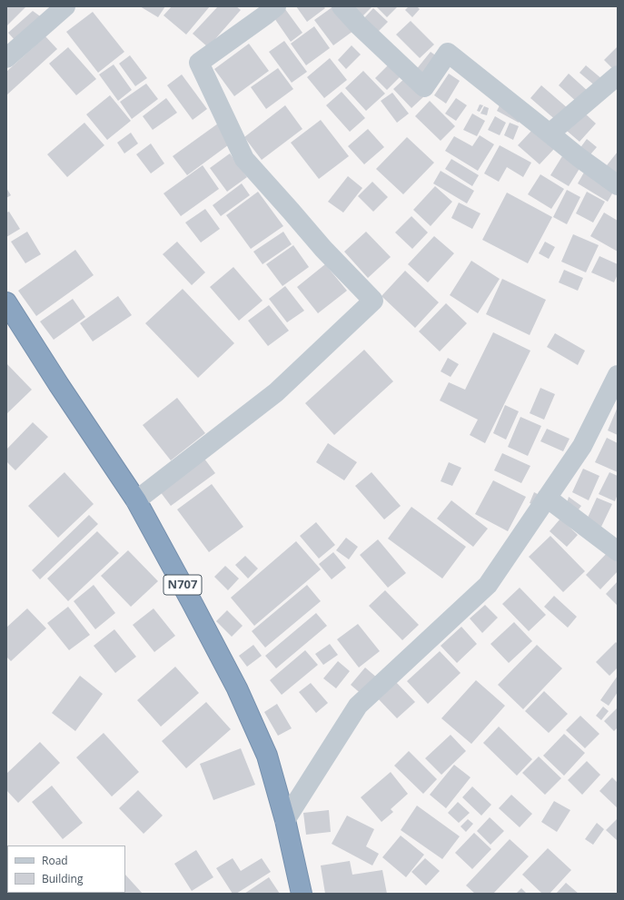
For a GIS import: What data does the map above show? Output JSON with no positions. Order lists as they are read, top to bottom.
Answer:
{
  "streets": {
    "highway": ["N707"]
  },
  "legend": ["Road", "Building"]
}
